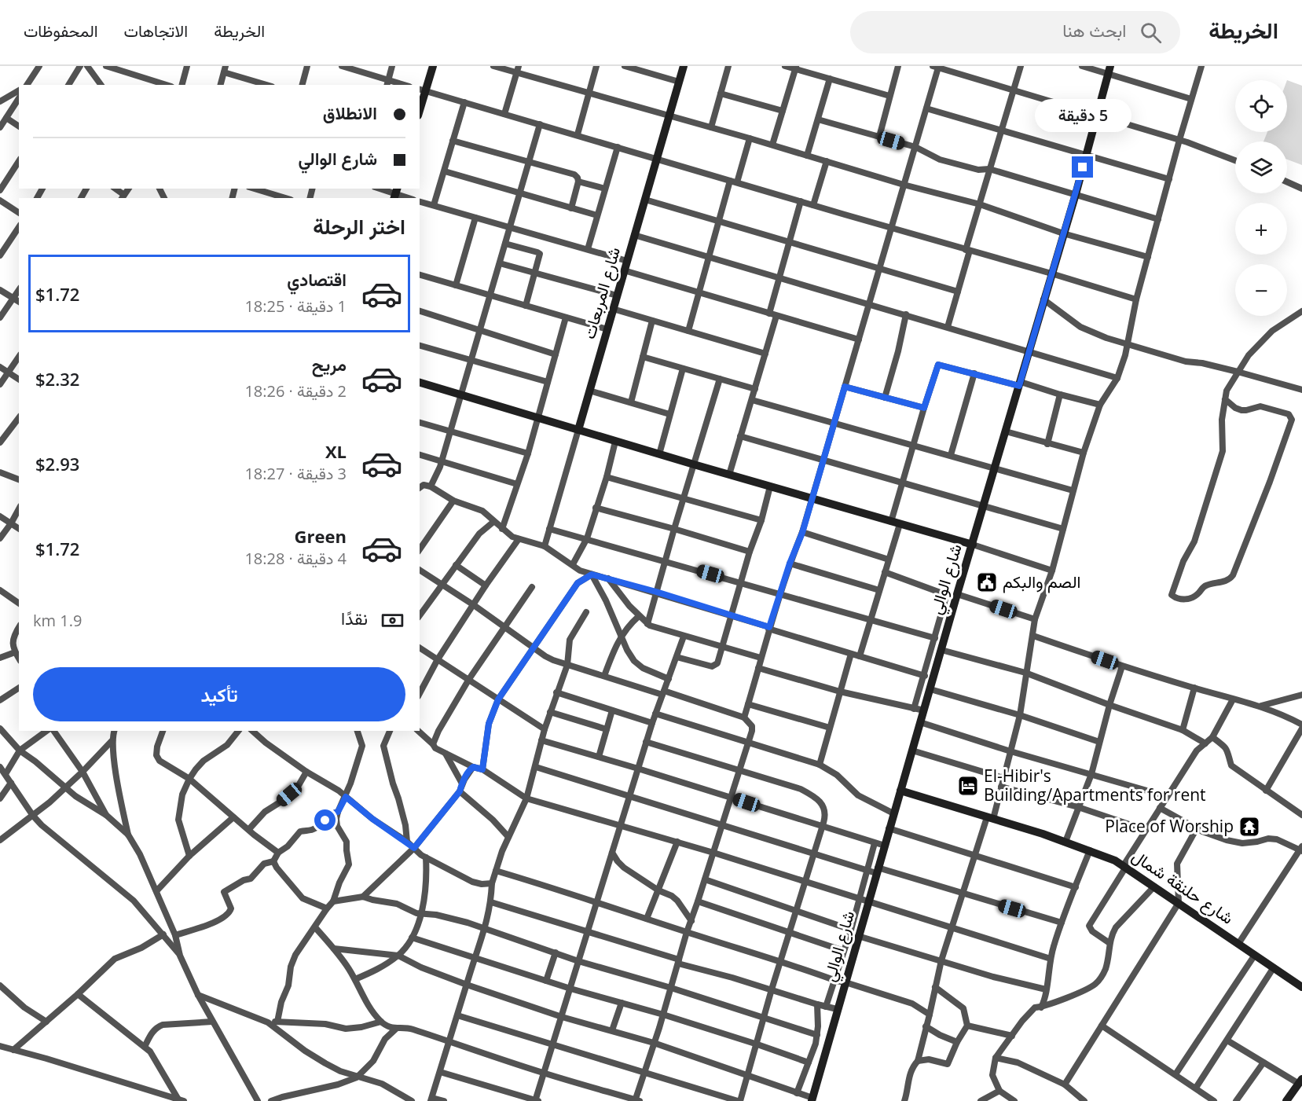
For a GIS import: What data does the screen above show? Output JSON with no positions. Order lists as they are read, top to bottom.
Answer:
{
  "streets": {
    "street": ["شارع المربعات", "شارع الوالي", "شارع حلنقة شمال"]
  },
  "crossings": [
    ["شارع الوالي", "شارع حلنقة شمال"]
  ],
  "places": {
    "public building": ["الصم والبكم"],
    "hotel": ["El-Hibir's Building/Apartments for rent"],
    "temple": ["Place of Worship"]
  },
  "page": {
    "header": "الخريطة",
    "search": "ابحث هنا",
    "nav": ["الخريطة", "الاتجاهات", "المحفوظات"],
    "map_buttons": ["+", "−"],
    "banner": ["الانطلاق", "شارع الوالي"],
    "bubble": "5 دقيقة",
    "heading": "اختر الرحلة",
    "list": [
      {
        "name": "اقتصادي",
        "note": "1 دقيقة · 18:25",
        "value": "$1.72"
      },
      {
        "name": "مريح",
        "note": "2 دقيقة · 18:26",
        "value": "$2.32"
      },
      {
        "name": "XL",
        "note": "3 دقيقة · 18:27",
        "value": "$2.93"
      },
      {
        "name": "Green",
        "note": "4 دقيقة · 18:28",
        "value": "$1.72"
      }
    ],
    "pay": ["نقدًا", "1.9 km"],
    "buttons": "تأكيد"
  }
}
